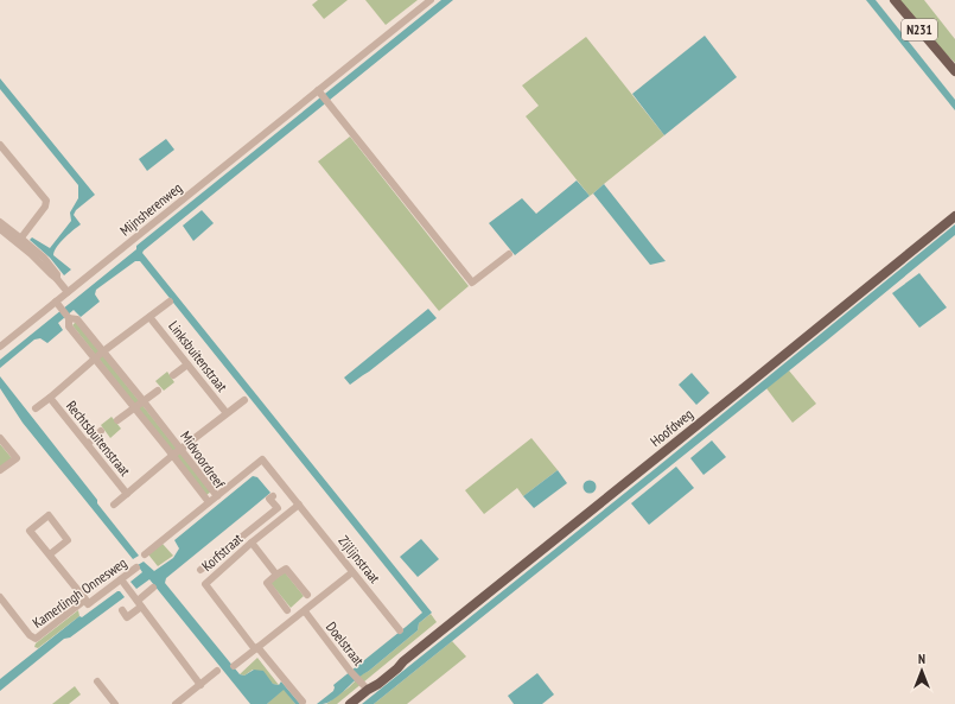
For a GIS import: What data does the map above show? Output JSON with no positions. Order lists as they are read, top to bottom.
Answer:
{
  "streets": {
    "main road": ["N231", "Hoofdweg"],
    "street": [
      "Mijnsherenweg",
      "Linksbuitenstraat",
      "Rechtsbuitenstraat",
      "Midvoordreef",
      "Korfstraat",
      "Zijlijnstraat",
      "Kamerlingh Onnesweg",
      "Doelstraat"
    ]
  },
  "crossings": [
    ["Mijnsherenweg", "Midvoordreef"],
    ["Linksbuitenstraat", "Rechtsbuitenstraat"],
    ["Linksbuitenstraat", "Midvoordreef"],
    ["Hoofdweg", "Doelstraat"],
    ["Rechtsbuitenstraat", "Midvoordreef"],
    ["Midvoordreef", "Zijlijnstraat"],
    ["Korfstraat", "Zijlijnstraat"]
  ],
  "north": "top"
}
